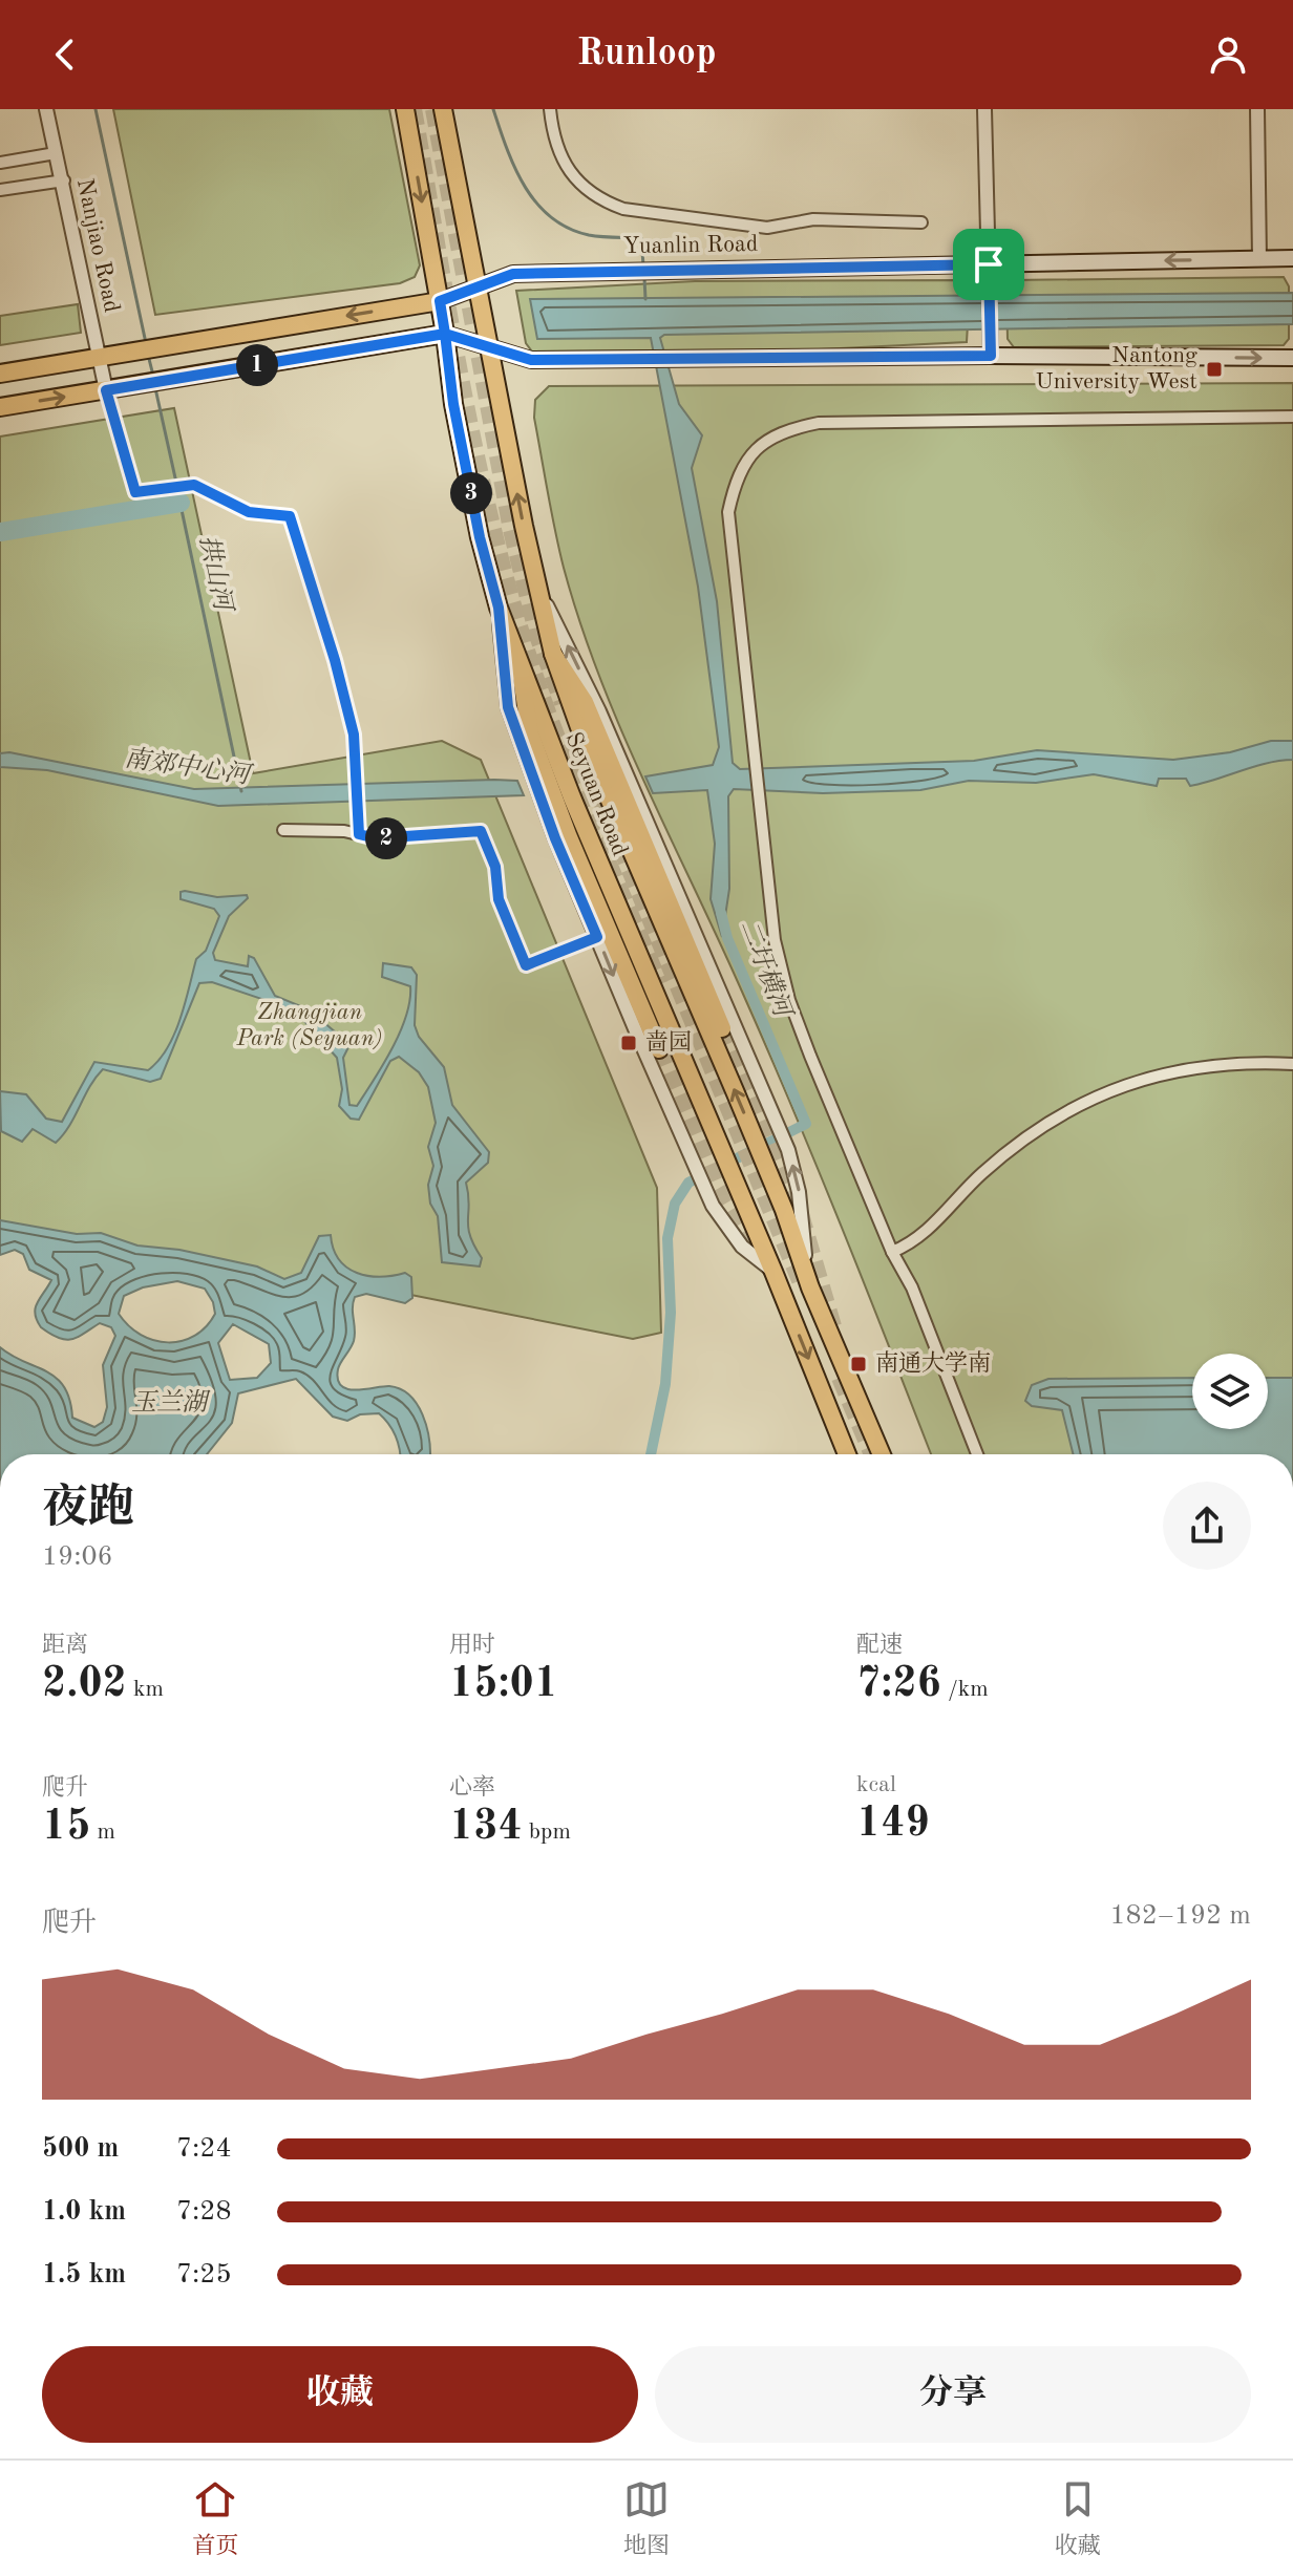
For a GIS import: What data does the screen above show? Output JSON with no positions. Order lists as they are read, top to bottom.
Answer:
{
  "streets": {
    "main road": ["Yuanlin Road", "Seyuan Road"],
    "street": ["Nanjiao Road"]
  },
  "crossings": [
    ["Nanjiao Road", "Yuanlin Road"],
    ["Yuanlin Road", "Seyuan Road"]
  ],
  "water": [
    "拱山河",
    "南郊中心河",
    "二圩横河",
    "玉兰湖"
  ],
  "parks": ["Zhangjian Park (Seyuan)"],
  "places": {
    "transit": ["Nantong University West", "啬园", "南通大学南"]
  },
  "page": {
    "header": "Runloop",
    "pins": ["1", "3", "2"],
    "heading": ["夜跑", "19:06"],
    "stats": [
      ["距离", "2.02 km"],
      ["用时", "15:01"],
      ["配速", "7:26 /km"],
      ["爬升", "15 m"],
      ["心率", "134 bpm"],
      ["kcal", "149"]
    ],
    "chart": ["爬升", "182–192 m"],
    "list": [
      {
        "name": "500 m",
        "note": "7:24"
      },
      {
        "name": "1.0 km",
        "note": "7:28"
      },
      {
        "name": "1.5 km",
        "note": "7:25"
      }
    ],
    "buttons": ["收藏", "分享"],
    "tabs": ["首页", "地图", "收藏"]
  }
}
